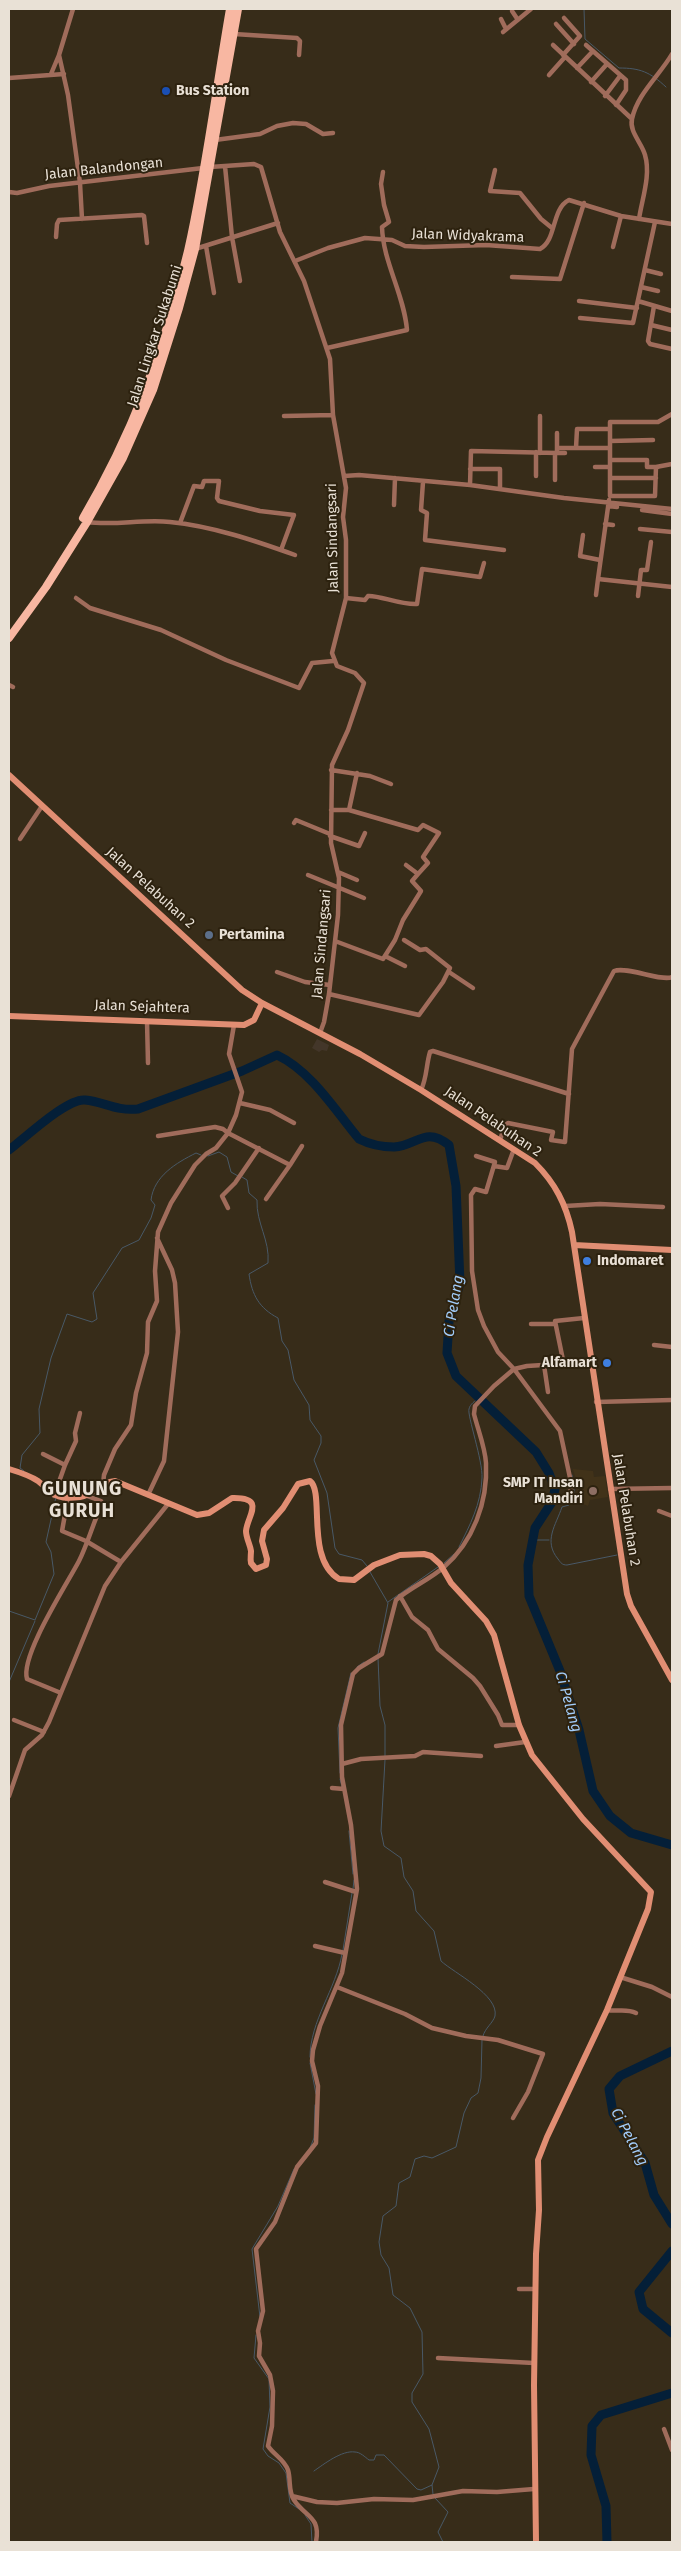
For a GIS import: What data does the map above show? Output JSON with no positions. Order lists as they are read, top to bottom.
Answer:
{
  "streets": {
    "main road": ["Jalan Lingkar Sukabumi"],
    "street": [
      "Jalan Balandongan",
      "Jalan Widyakrama",
      "Jalan Sindangsari",
      "Jalan Pelabuhan 2",
      "Jalan Sejahtera"
    ]
  },
  "crossings": [
    ["Jalan Balandongan", "Jalan Widyakrama"],
    ["Jalan Balandongan", "Jalan Lingkar Sukabumi"],
    ["Jalan Balandongan", "Jalan Sindangsari"],
    ["Jalan Widyakrama", "Jalan Sindangsari"],
    ["Jalan Sindangsari", "Jalan Pelabuhan 2"],
    ["Jalan Pelabuhan 2", "Jalan Sejahtera"]
  ],
  "districts": ["GUNUNG GURUH"],
  "water": ["Ci Pelang"],
  "places": [
    "Bus Station",
    "Pertamina",
    "Indomaret",
    "Alfamart",
    "SMP IT Insan Mandiri"
  ]
}
